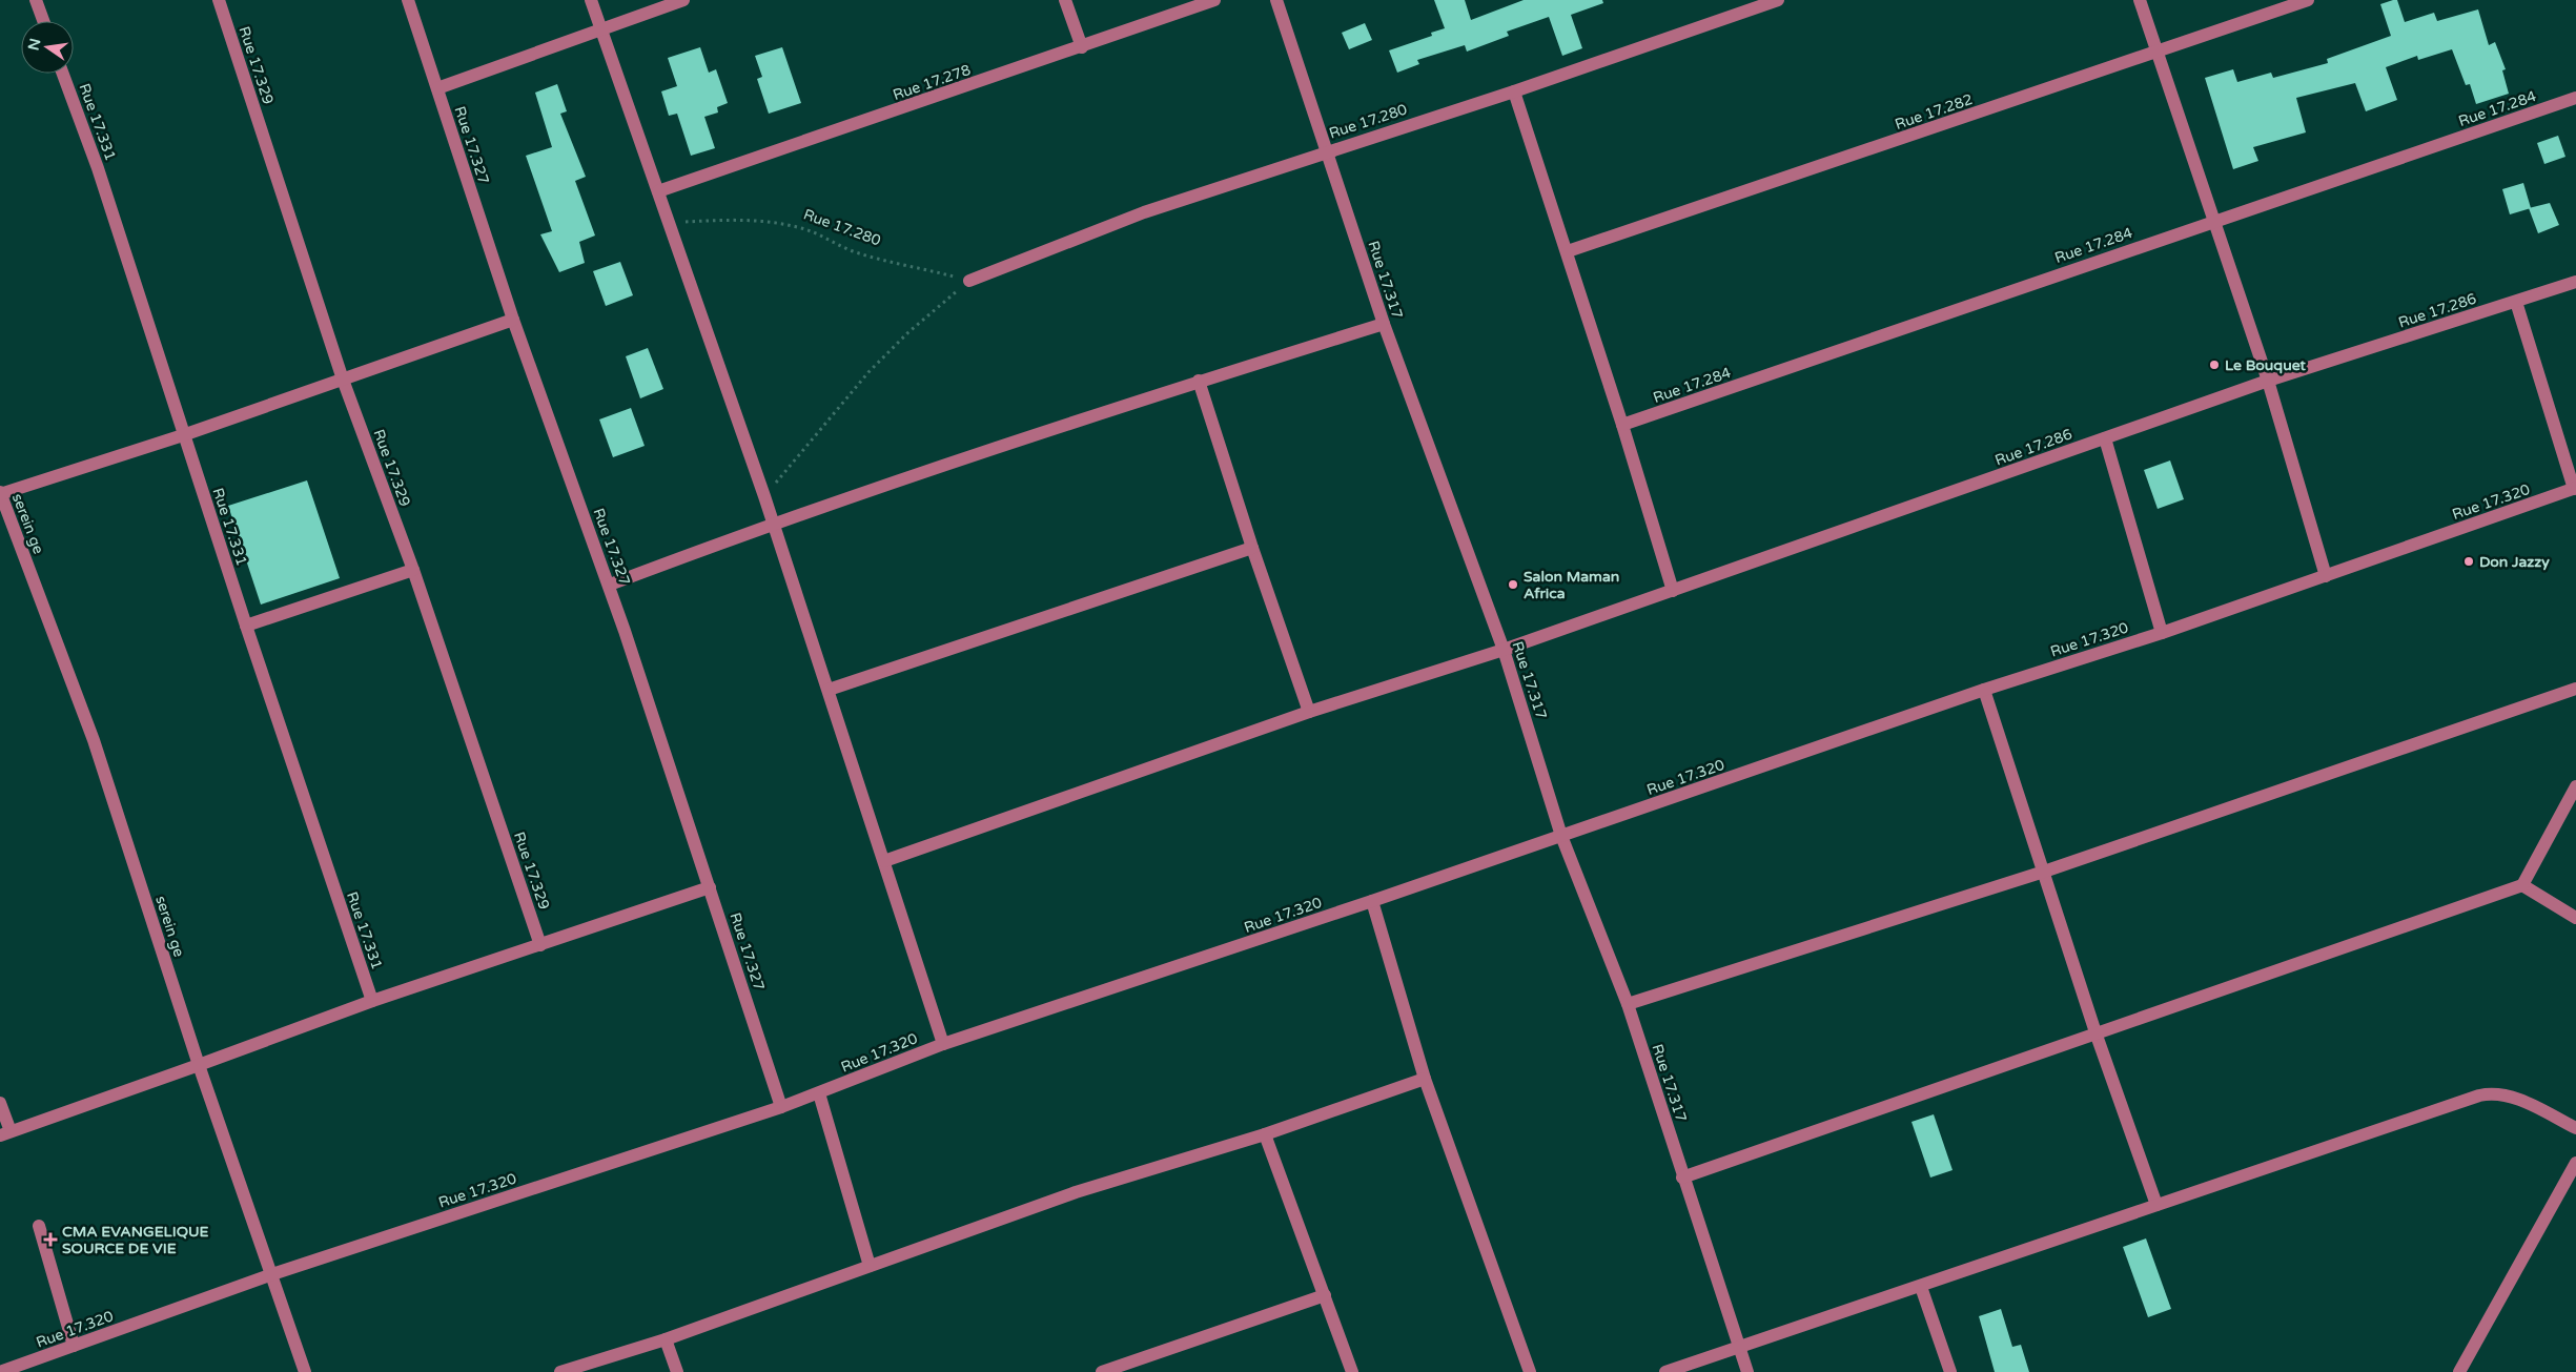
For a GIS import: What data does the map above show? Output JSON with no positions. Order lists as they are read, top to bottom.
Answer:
{
  "streets": {
    "street": [
      "Rue 17.329",
      "Rue 17.278",
      "Rue 17.284",
      "Rue 17.282",
      "Rue 17.280",
      "Rue 17.331",
      "Rue 17.327",
      "Rue 17.317",
      "Rue 17.286",
      "Rue 17.320",
      "serein ge"
    ]
  },
  "crossings": [
    ["Rue 17.280", "Rue 17.317"],
    ["Rue 17.327", "Rue 17.320"],
    ["Rue 17.317", "Rue 17.286"],
    ["Rue 17.317", "Rue 17.320"],
    ["Rue 17.320", "serein ge"]
  ],
  "places": {
    "other": ["Le Bouquet", "Don Jazzy", "Salon Maman Africa"],
    "health": ["CMA EVANGELIQUE SOURCE DE VIE"]
  },
  "north": "left"
}
